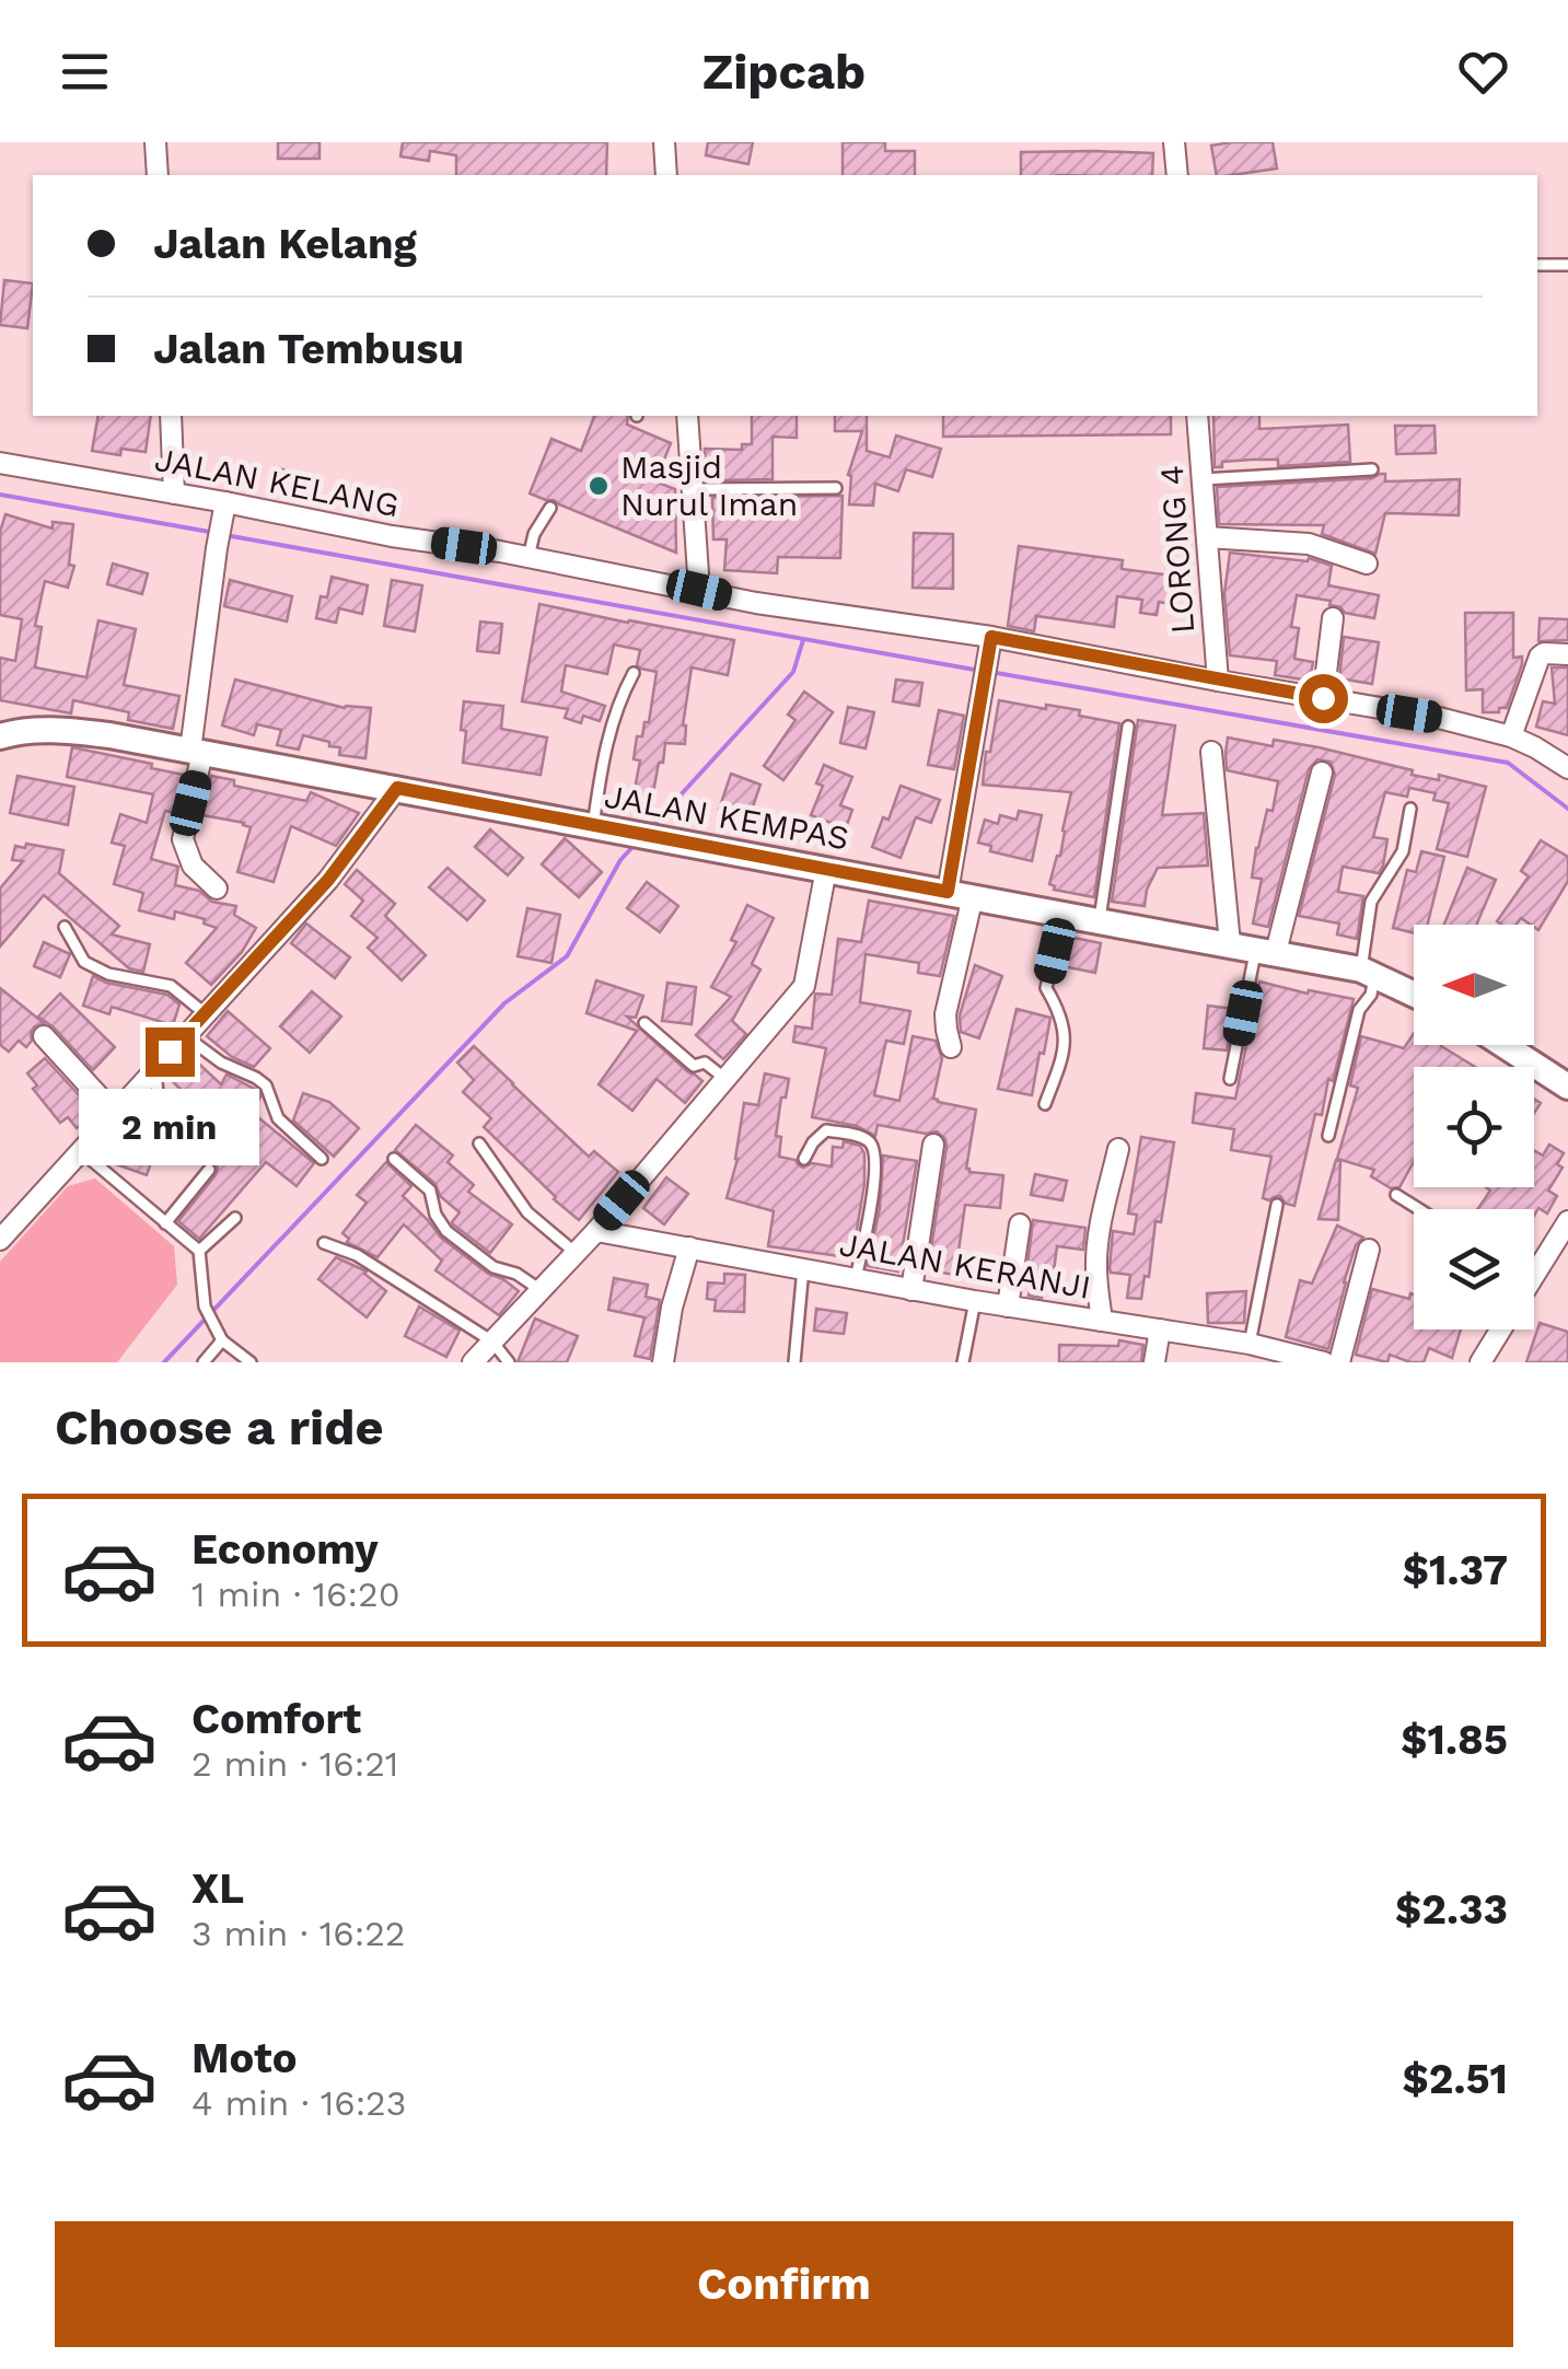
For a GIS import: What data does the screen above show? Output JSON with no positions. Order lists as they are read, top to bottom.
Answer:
{
  "streets": {
    "street": [
      "JALAN KELANG",
      "LORONG 4",
      "JALAN KEMPAS",
      "JALAN KERANJI"
    ]
  },
  "crossings": [
    ["JALAN KELANG", "LORONG 4"]
  ],
  "places": ["Masjid Nurul Iman"],
  "north": "left",
  "page": {
    "header": "Zipcab",
    "banner": ["Jalan Kelang", "Jalan Tembusu"],
    "bubble": "2 min",
    "heading": "Choose a ride",
    "list": [
      {
        "name": "Economy",
        "note": "1 min · 16:20",
        "value": "$1.37"
      },
      {
        "name": "Comfort",
        "note": "2 min · 16:21",
        "value": "$1.85"
      },
      {
        "name": "XL",
        "note": "3 min · 16:22",
        "value": "$2.33"
      },
      {
        "name": "Moto",
        "note": "4 min · 16:23",
        "value": "$2.51"
      }
    ],
    "buttons": "Confirm"
  }
}
